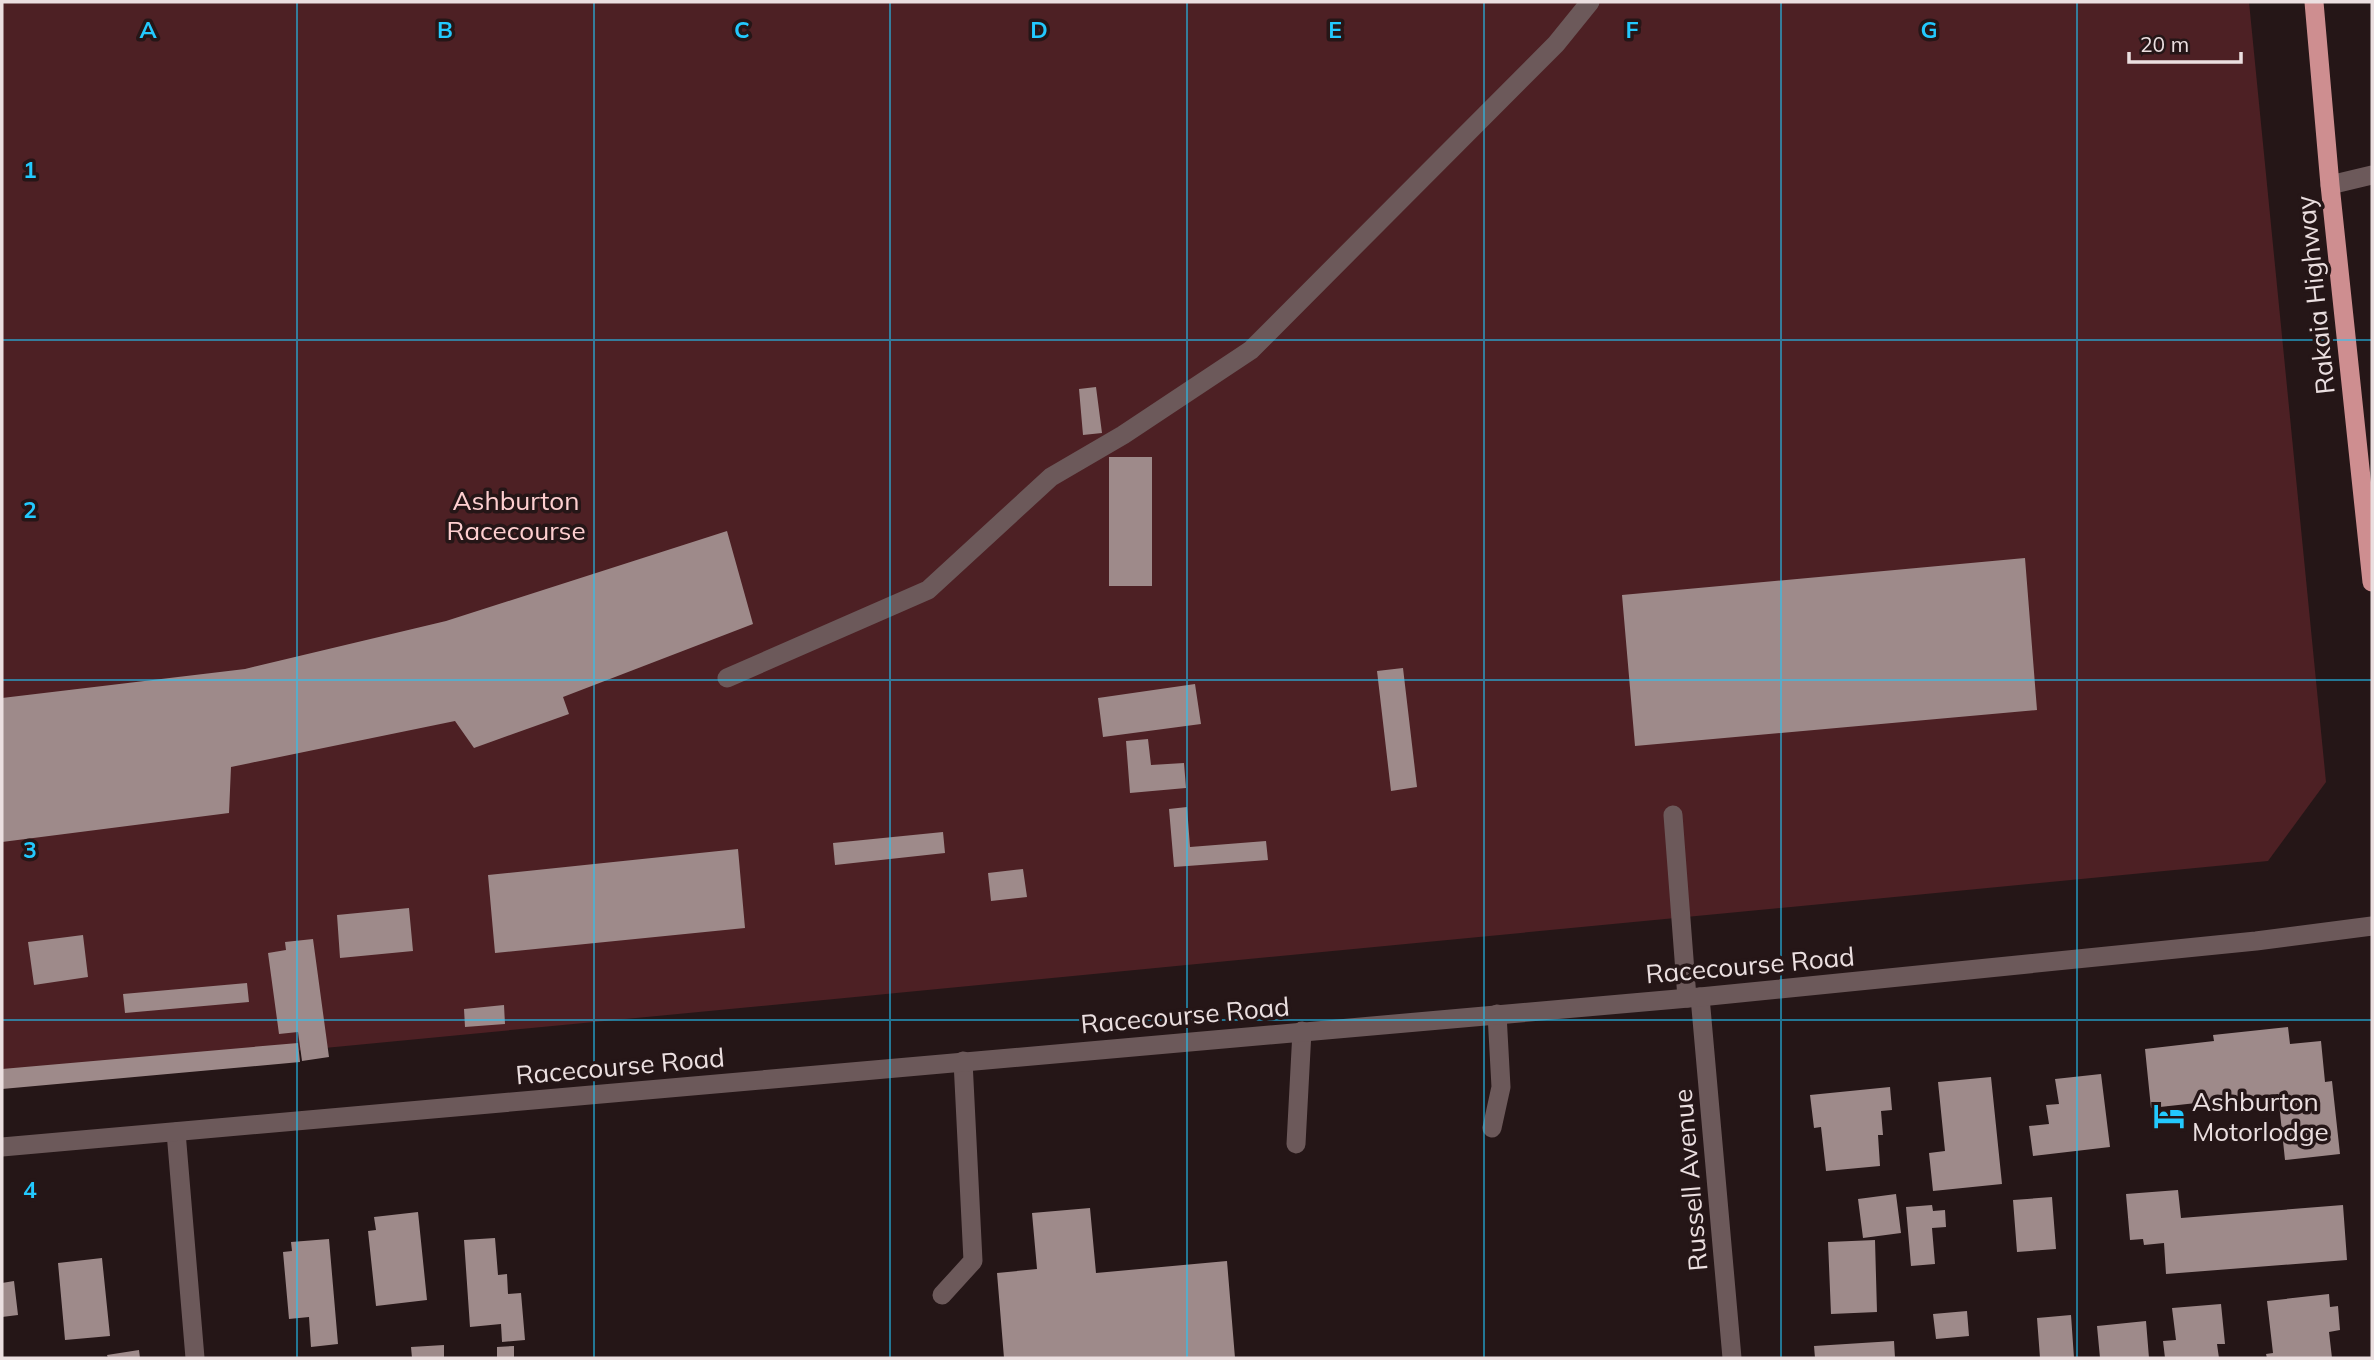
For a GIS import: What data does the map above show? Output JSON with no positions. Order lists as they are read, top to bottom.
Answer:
{
  "streets": {
    "highway": ["Rakaia Highway"],
    "street": ["Racecourse Road", "Russell Avenue"]
  },
  "crossings": [
    ["Racecourse Road", "Russell Avenue"]
  ],
  "parks": ["Ashburton Racecourse"],
  "places": {
    "hotel": ["Ashburton Motorlodge"]
  },
  "scale_bar": "20 m",
  "grid": {
    "columns": [
      "A",
      "B",
      "C",
      "D",
      "E",
      "F",
      "G"
    ],
    "rows": [
      "1",
      "2",
      "3",
      "4"
    ]
  }
}
